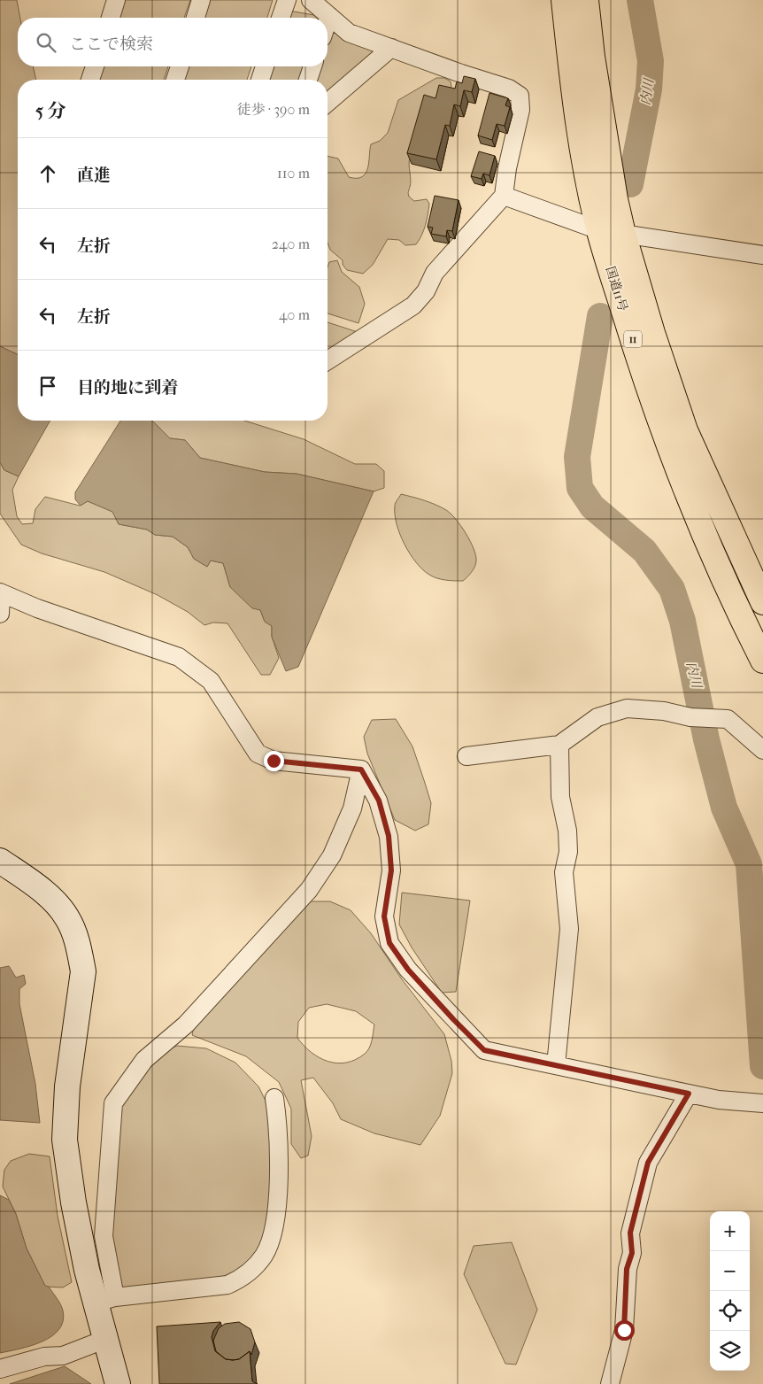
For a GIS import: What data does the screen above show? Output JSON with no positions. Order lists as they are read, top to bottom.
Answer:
{
  "streets": {
    "highway": ["国道11号", "11"]
  },
  "water": ["内川"],
  "page": {
    "search": "ここで検索",
    "heading": ["5 分", "徒歩 · 390 m"],
    "list": [
      ["直進", "110 m"],
      ["左折", "240 m"],
      ["左折", "40 m"],
      "目的地に到着"
    ],
    "map_buttons": ["+", "−"]
  }
}
